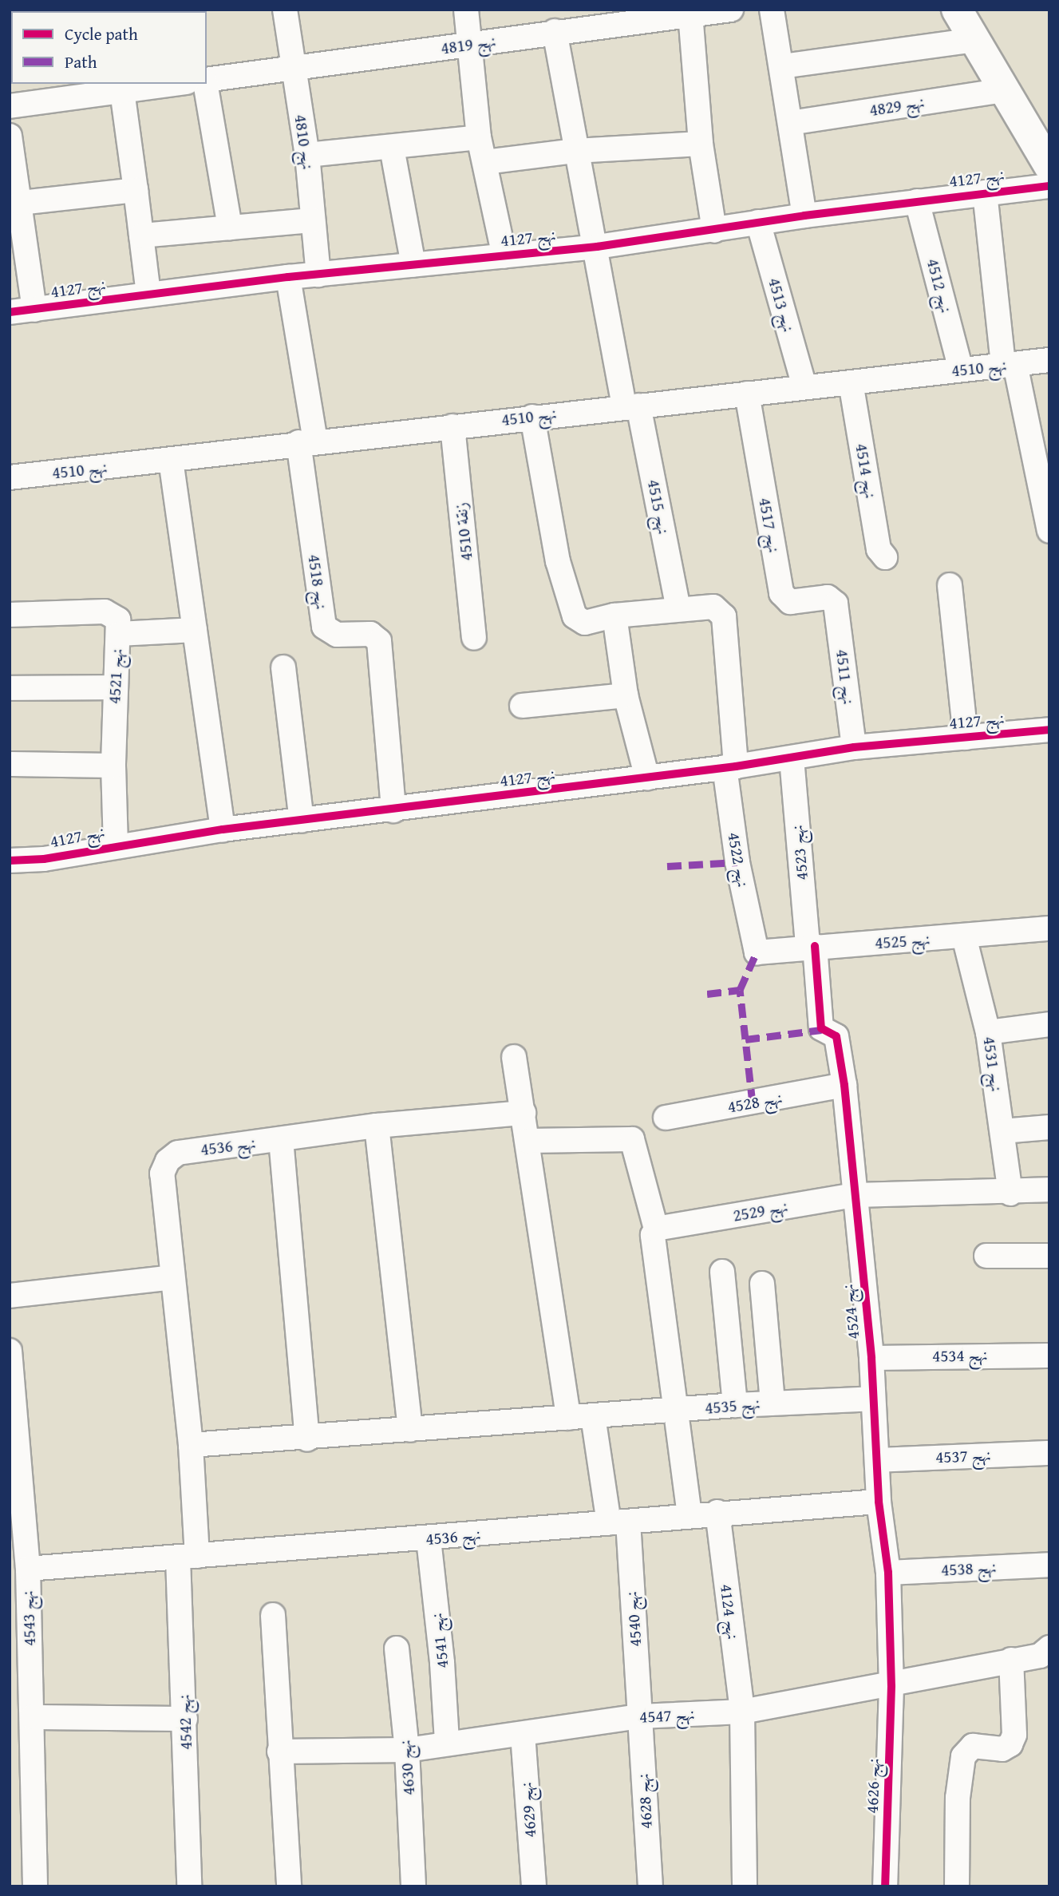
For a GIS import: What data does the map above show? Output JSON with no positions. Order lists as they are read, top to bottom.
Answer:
{
  "streets": {
    "street": [
      "نهج 4819",
      "نهج 4829",
      "نهج 4810",
      "نهج 4127",
      "نهج 4512",
      "نهج 4513",
      "نهج 4510",
      "نهج 4514",
      "نهج 4515",
      "نهج 4517",
      "زنقة 4510",
      "نهج 4518",
      "نهج 4521",
      "نهج 4511",
      "نهج 4523",
      "نهج 4522",
      "نهج 4525",
      "نهج 4531",
      "نهج 4528",
      "نهج 4536",
      "نهج 2529",
      "نهج 4524",
      "نهج 4534",
      "نهج 4535",
      "نهج 4537",
      "نهج 4538",
      "نهج 4124",
      "نهج 4543",
      "نهج 4540",
      "نهج 4541",
      "نهج 4547",
      "نهج 4542",
      "نهج 4630",
      "نهج 4626",
      "نهج 4628",
      "نهج 4629"
    ]
  },
  "crossings": [
    ["نهج 4819", "نهج 4810"],
    ["نهج 4819", "نهج 4515"],
    ["نهج 4810", "نهج 4127"],
    ["نهج 4127", "نهج 4512"],
    ["نهج 4127", "نهج 4513"],
    ["نهج 4127", "نهج 4515"],
    ["نهج 4127", "نهج 4518"],
    ["نهج 4127", "نهج 4521"],
    ["نهج 4127", "نهج 4511"],
    ["نهج 4127", "نهج 4523"],
    ["نهج 4127", "نهج 4522"],
    ["نهج 4512", "نهج 4510"],
    ["نهج 4513", "نهج 4510"],
    ["نهج 4510", "نهج 4514"],
    ["نهج 4510", "نهج 4515"],
    ["نهج 4510", "نهج 4517"],
    ["نهج 4510", "زنقة 4510"],
    ["نهج 4510", "نهج 4518"],
    ["نهج 4515", "نهج 4522"],
    ["نهج 4517", "نهج 4511"],
    ["نهج 4523", "نهج 4525"],
    ["نهج 4523", "نهج 4524"],
    ["نهج 4522", "نهج 4525"],
    ["نهج 4525", "نهج 4531"],
    ["نهج 4525", "نهج 4524"],
    ["نهج 4531", "نهج 2529"],
    ["نهج 4528", "نهج 4524"],
    ["نهج 4536", "نهج 4524"],
    ["نهج 4536", "نهج 4124"],
    ["نهج 4536", "نهج 4543"],
    ["نهج 4536", "نهج 4540"],
    ["نهج 4536", "نهج 4541"],
    ["نهج 4536", "نهج 4542"],
    ["نهج 2529", "نهج 4524"],
    ["نهج 4524", "نهج 4534"],
    ["نهج 4524", "نهج 4535"],
    ["نهج 4524", "نهج 4537"],
    ["نهج 4524", "نهج 4538"],
    ["نهج 4524", "نهج 4547"],
    ["نهج 4524", "نهج 4626"],
    ["نهج 4535", "نهج 4540"],
    ["نهج 4535", "نهج 4542"],
    ["نهج 4124", "نهج 4547"],
    ["نهج 4540", "نهج 4547"],
    ["نهج 4540", "نهج 4628"],
    ["نهج 4541", "نهج 4547"],
    ["نهج 4547", "نهج 4630"],
    ["نهج 4547", "نهج 4626"],
    ["نهج 4547", "نهج 4628"],
    ["نهج 4547", "نهج 4629"]
  ],
  "legend": ["Cycle path", "Path"]
}
